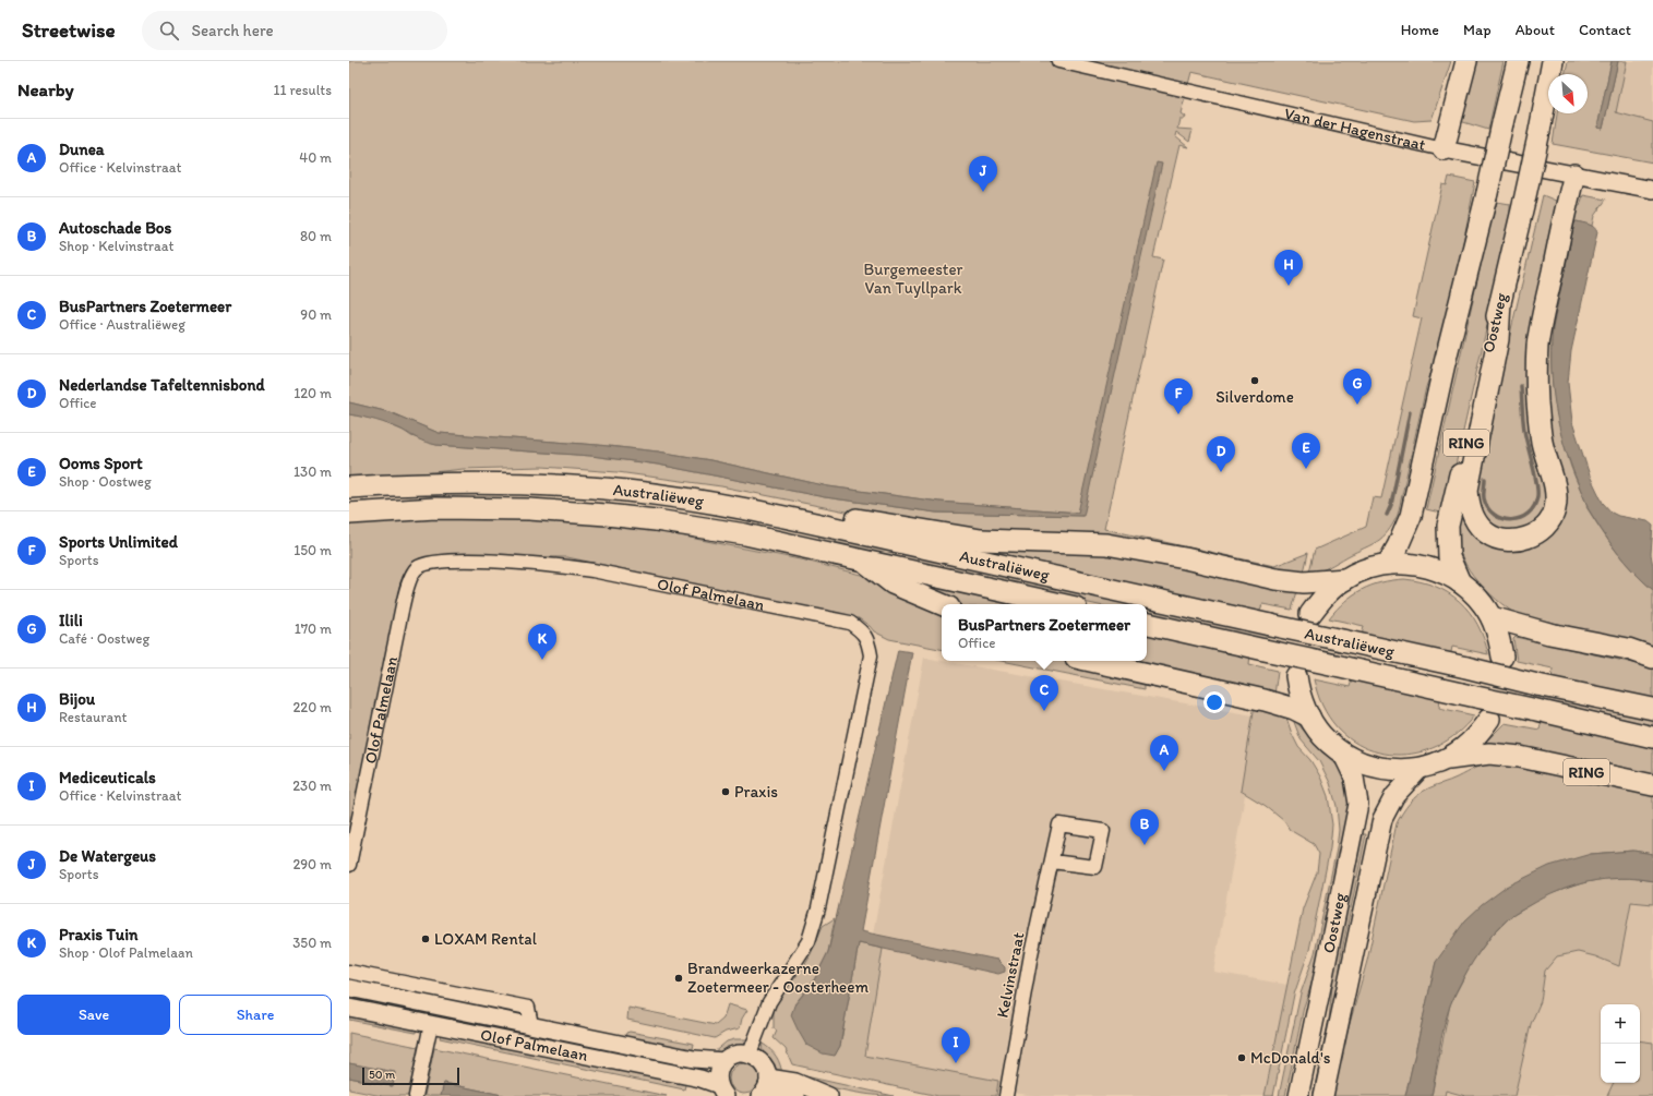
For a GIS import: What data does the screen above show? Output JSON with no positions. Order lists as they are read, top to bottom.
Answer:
{
  "streets": {
    "main road": ["Oostweg", "RING", "Australiëweg"],
    "street": ["Van der Hagenstraat", "Olof Palmelaan", "Kelvinstraat"]
  },
  "crossings": [
    ["Oostweg", "RING"]
  ],
  "parks": ["Burgemeester Van Tuyllpark"],
  "places": [
    "Silverdome",
    "Praxis",
    "LOXAM Rental",
    "Brandweerkazerne Zoetermeer - Oosterheem",
    "McDonald's"
  ],
  "scale_bar": "50 m",
  "north": "bottom right",
  "page": {
    "header": "Streetwise",
    "search": "Search here",
    "nav": [
      "Home",
      "Map",
      "About",
      "Contact"
    ],
    "heading": ["Nearby", "11 results"],
    "list": [
      {
        "mark": "A",
        "name": "Dunea",
        "note": "Office · Kelvinstraat",
        "value": "40 m"
      },
      {
        "mark": "B",
        "name": "Autoschade Bos",
        "note": "Shop · Kelvinstraat",
        "value": "80 m"
      },
      {
        "mark": "C",
        "name": "BusPartners Zoetermeer",
        "note": "Office · Australiëweg",
        "value": "90 m"
      },
      {
        "mark": "D",
        "name": "Nederlandse Tafeltennisbond",
        "note": "Office",
        "value": "120 m"
      },
      {
        "mark": "E",
        "name": "Ooms Sport",
        "note": "Shop · Oostweg",
        "value": "130 m"
      },
      {
        "mark": "F",
        "name": "Sports Unlimited",
        "note": "Sports",
        "value": "150 m"
      },
      {
        "mark": "G",
        "name": "Ilili",
        "note": "Café · Oostweg",
        "value": "170 m"
      },
      {
        "mark": "H",
        "name": "Bijou",
        "note": "Restaurant",
        "value": "220 m"
      },
      {
        "mark": "I",
        "name": "Mediceuticals",
        "note": "Office · Kelvinstraat",
        "value": "230 m"
      },
      {
        "mark": "J",
        "name": "De Watergeus",
        "note": "Sports",
        "value": "290 m"
      },
      {
        "mark": "K",
        "name": "Praxis Tuin",
        "note": "Shop · Olof Palmelaan",
        "value": "350 m"
      }
    ],
    "pins": [
      "J",
      "H",
      "G",
      "F",
      "E",
      "D",
      "K",
      "C",
      "A",
      "B",
      "I"
    ],
    "popup": ["BusPartners Zoetermeer", "Office"],
    "buttons": ["Save", "Share"],
    "map_buttons": ["+", "−"],
    "scale": "50 m"
  }
}
